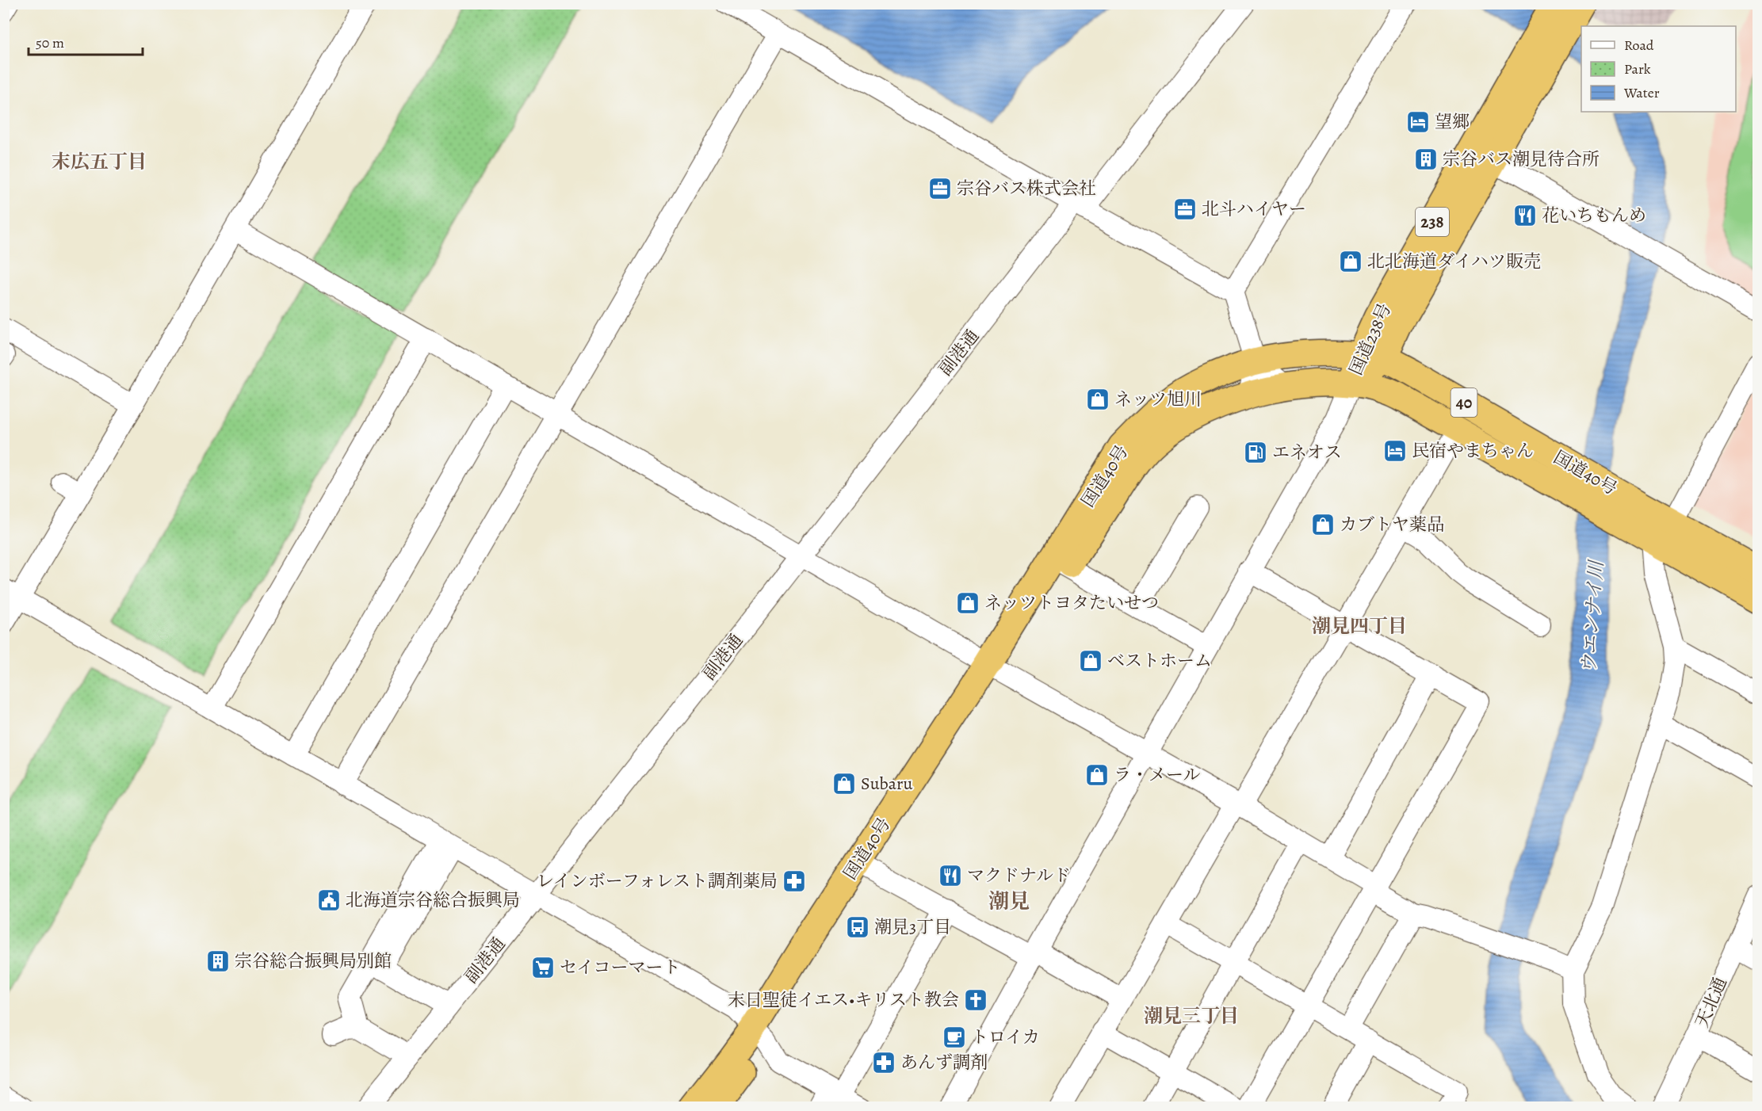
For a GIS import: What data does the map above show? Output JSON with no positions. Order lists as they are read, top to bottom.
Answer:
{
  "streets": {
    "highway": [
      "238",
      "国道238号",
      "40",
      "国道40号"
    ],
    "street": ["副港通", "天北通"]
  },
  "crossings": [
    ["国道238号", "国道40号"]
  ],
  "districts": [
    "末広五丁目",
    "潮見四丁目",
    "潮見",
    "潮見三丁目"
  ],
  "water": ["ウエンナイ川"],
  "places": {
    "hotel": ["望郷", "民宿やまちゃん"],
    "building": ["宗谷バス潮見待合所", "宗谷総合振興局別館"],
    "office": ["宗谷バス株式会社", "北斗ハイヤー"],
    "restaurant": ["花いちもんめ", "マクドナルド"],
    "shop": [
      "北北海道ダイハツ販売",
      "ネッツ旭川",
      "カブトヤ薬品",
      "ネッツトヨタたいせつ",
      "ベストホーム",
      "ラ・メール",
      "Subaru"
    ],
    "fuel station": ["エネオス"],
    "pharmacy": ["レインボーフォレスト調剤薬局", "あんず調剤"],
    "public building": ["北海道宗谷総合振興局"],
    "bus stop": ["潮見3丁目"],
    "supermarket": ["セイコーマート"],
    "church": ["末日聖徒イエス•キリスト教会"],
    "cafe": ["トロイカ"]
  },
  "legend": ["Road", "Park", "Water"],
  "scale_bar": "50 m"
}
